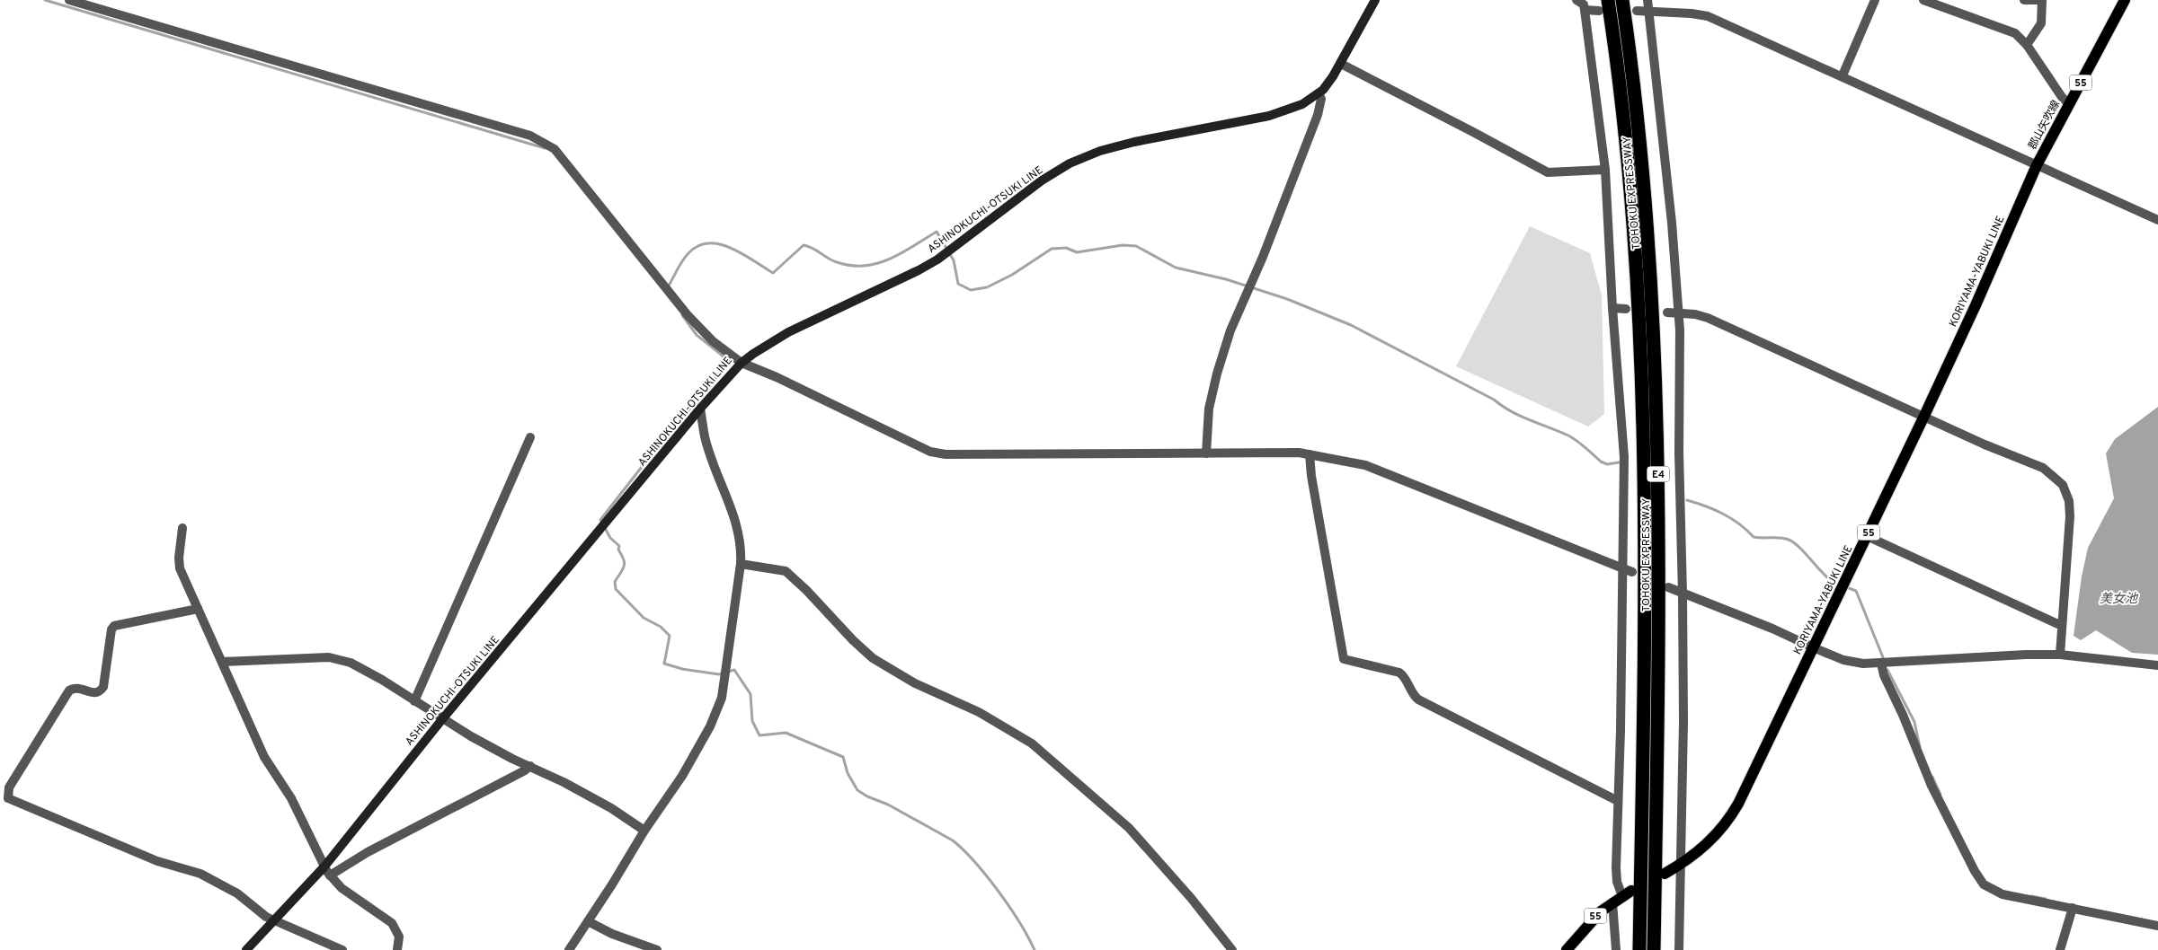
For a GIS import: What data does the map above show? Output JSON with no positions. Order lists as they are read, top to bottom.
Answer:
{
  "streets": {
    "highway": ["TOHOKU EXPRESSWAY", "E4"],
    "main road": [
      "55",
      "郡山矢吹線",
      "ASHINOKUCHI-OTSUKI LINE",
      "KORIYAMA-YABUKI LINE"
    ]
  },
  "crossings": [
    ["郡山矢吹線", "KORIYAMA-YABUKI LINE"]
  ],
  "water": ["美女池"]
}
